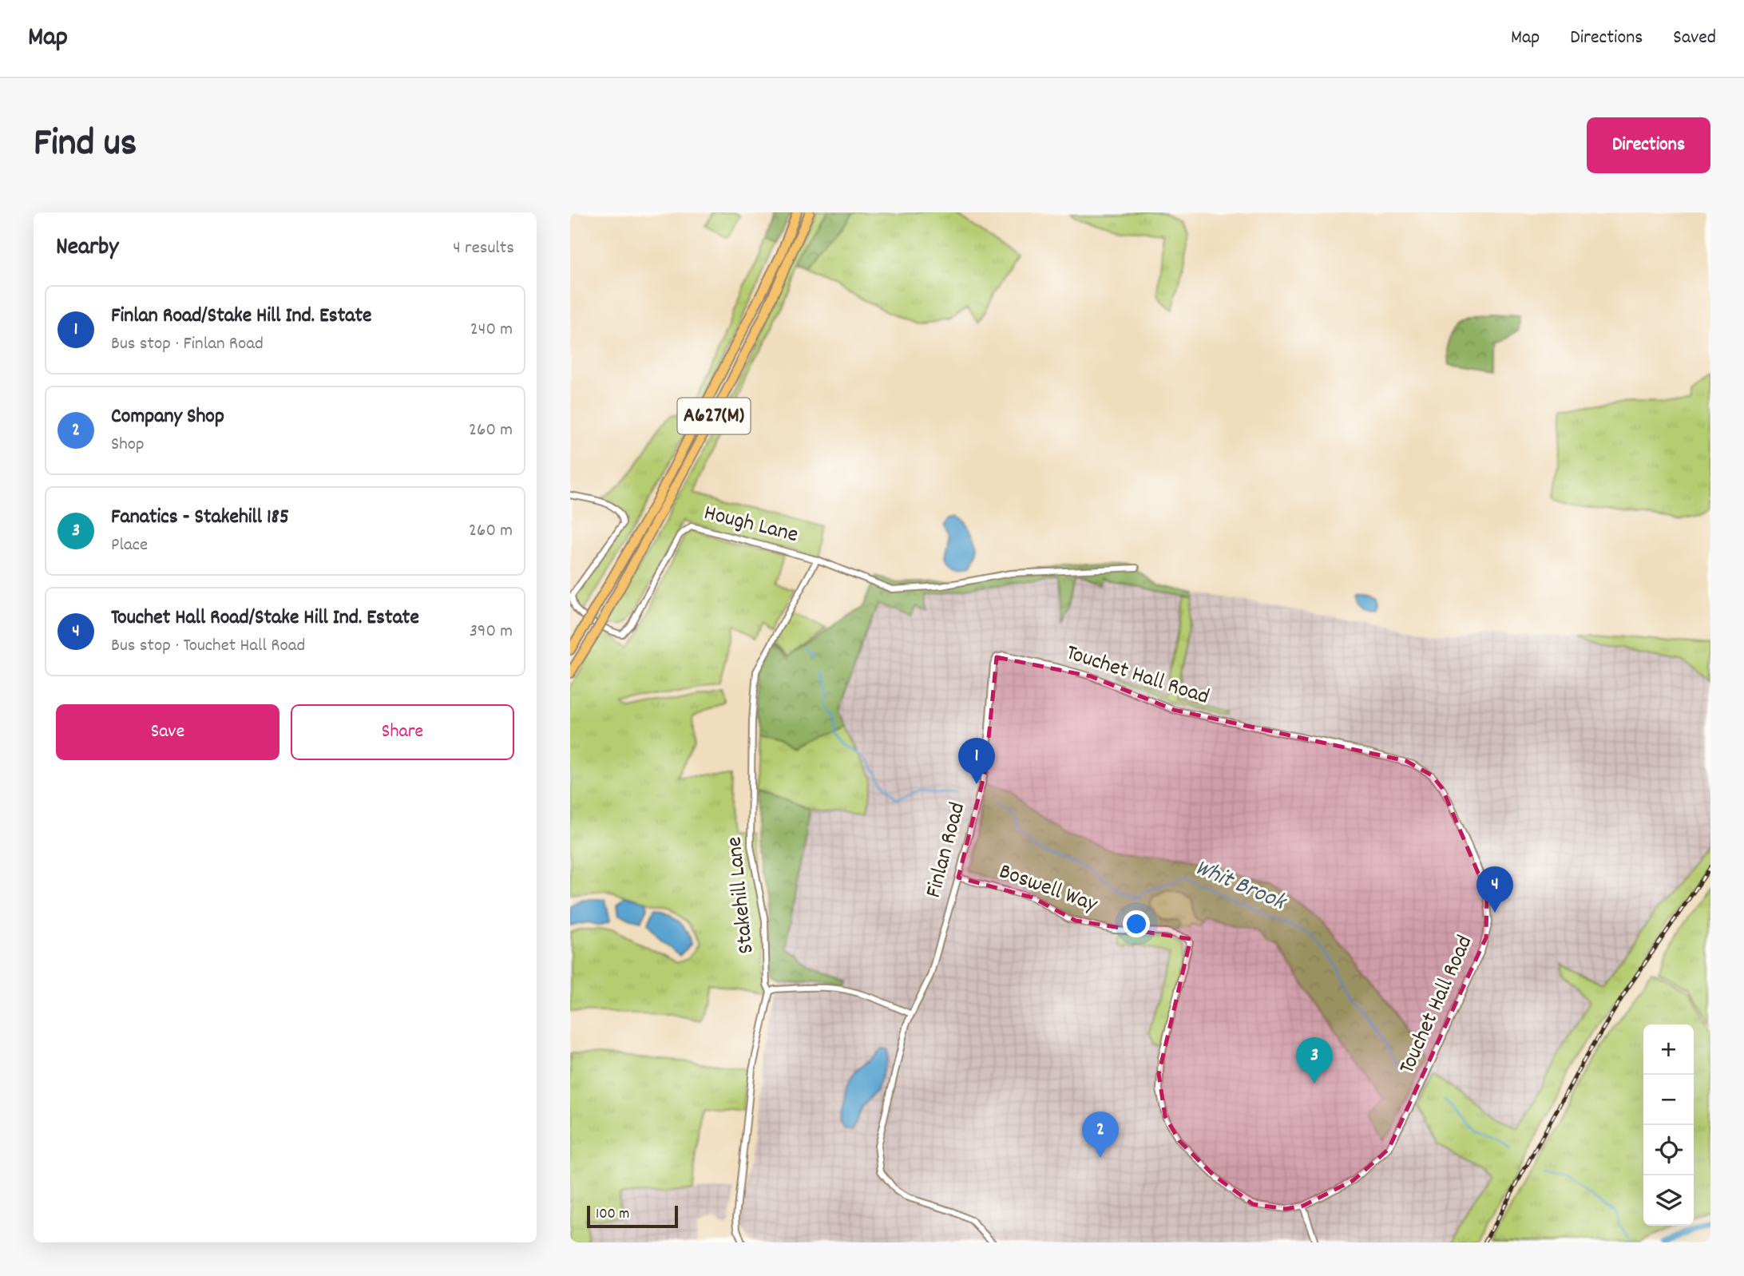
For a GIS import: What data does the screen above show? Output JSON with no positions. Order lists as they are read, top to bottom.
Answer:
{
  "streets": {
    "highway": ["A627(M)"],
    "street": [
      "Hough Lane",
      "Touchet Hall Road",
      "Finlan Road",
      "Boswell Way",
      "Stakehill Lane"
    ]
  },
  "crossings": [
    ["Hough Lane", "Stakehill Lane"],
    ["Touchet Hall Road", "Finlan Road"],
    ["Touchet Hall Road", "Boswell Way"],
    ["Finlan Road", "Boswell Way"]
  ],
  "water": ["Whit Brook"],
  "scale_bar": "100 m",
  "page": {
    "header": "Map",
    "nav": ["Map", "Directions", "Saved"],
    "title": "Find us",
    "buttons": [
      "Directions",
      ["Save", "Share"]
    ],
    "heading": ["Nearby", "4 results"],
    "list": [
      {
        "mark": "1",
        "name": "Finlan Road/Stake Hill Ind. Estate",
        "note": "Bus stop · Finlan Road",
        "value": "240 m"
      },
      {
        "mark": "2",
        "name": "Company Shop",
        "note": "Shop",
        "value": "260 m"
      },
      {
        "mark": "3",
        "name": "Fanatics - Stakehill 185",
        "note": "Place",
        "value": "260 m"
      },
      {
        "mark": "4",
        "name": "Touchet Hall Road/Stake Hill Ind. Estate",
        "note": "Bus stop · Touchet Hall Road",
        "value": "390 m"
      }
    ],
    "pins": [
      "1",
      "4",
      "3",
      "2"
    ],
    "map_buttons": ["+", "−"],
    "scale": "100 m"
  }
}
